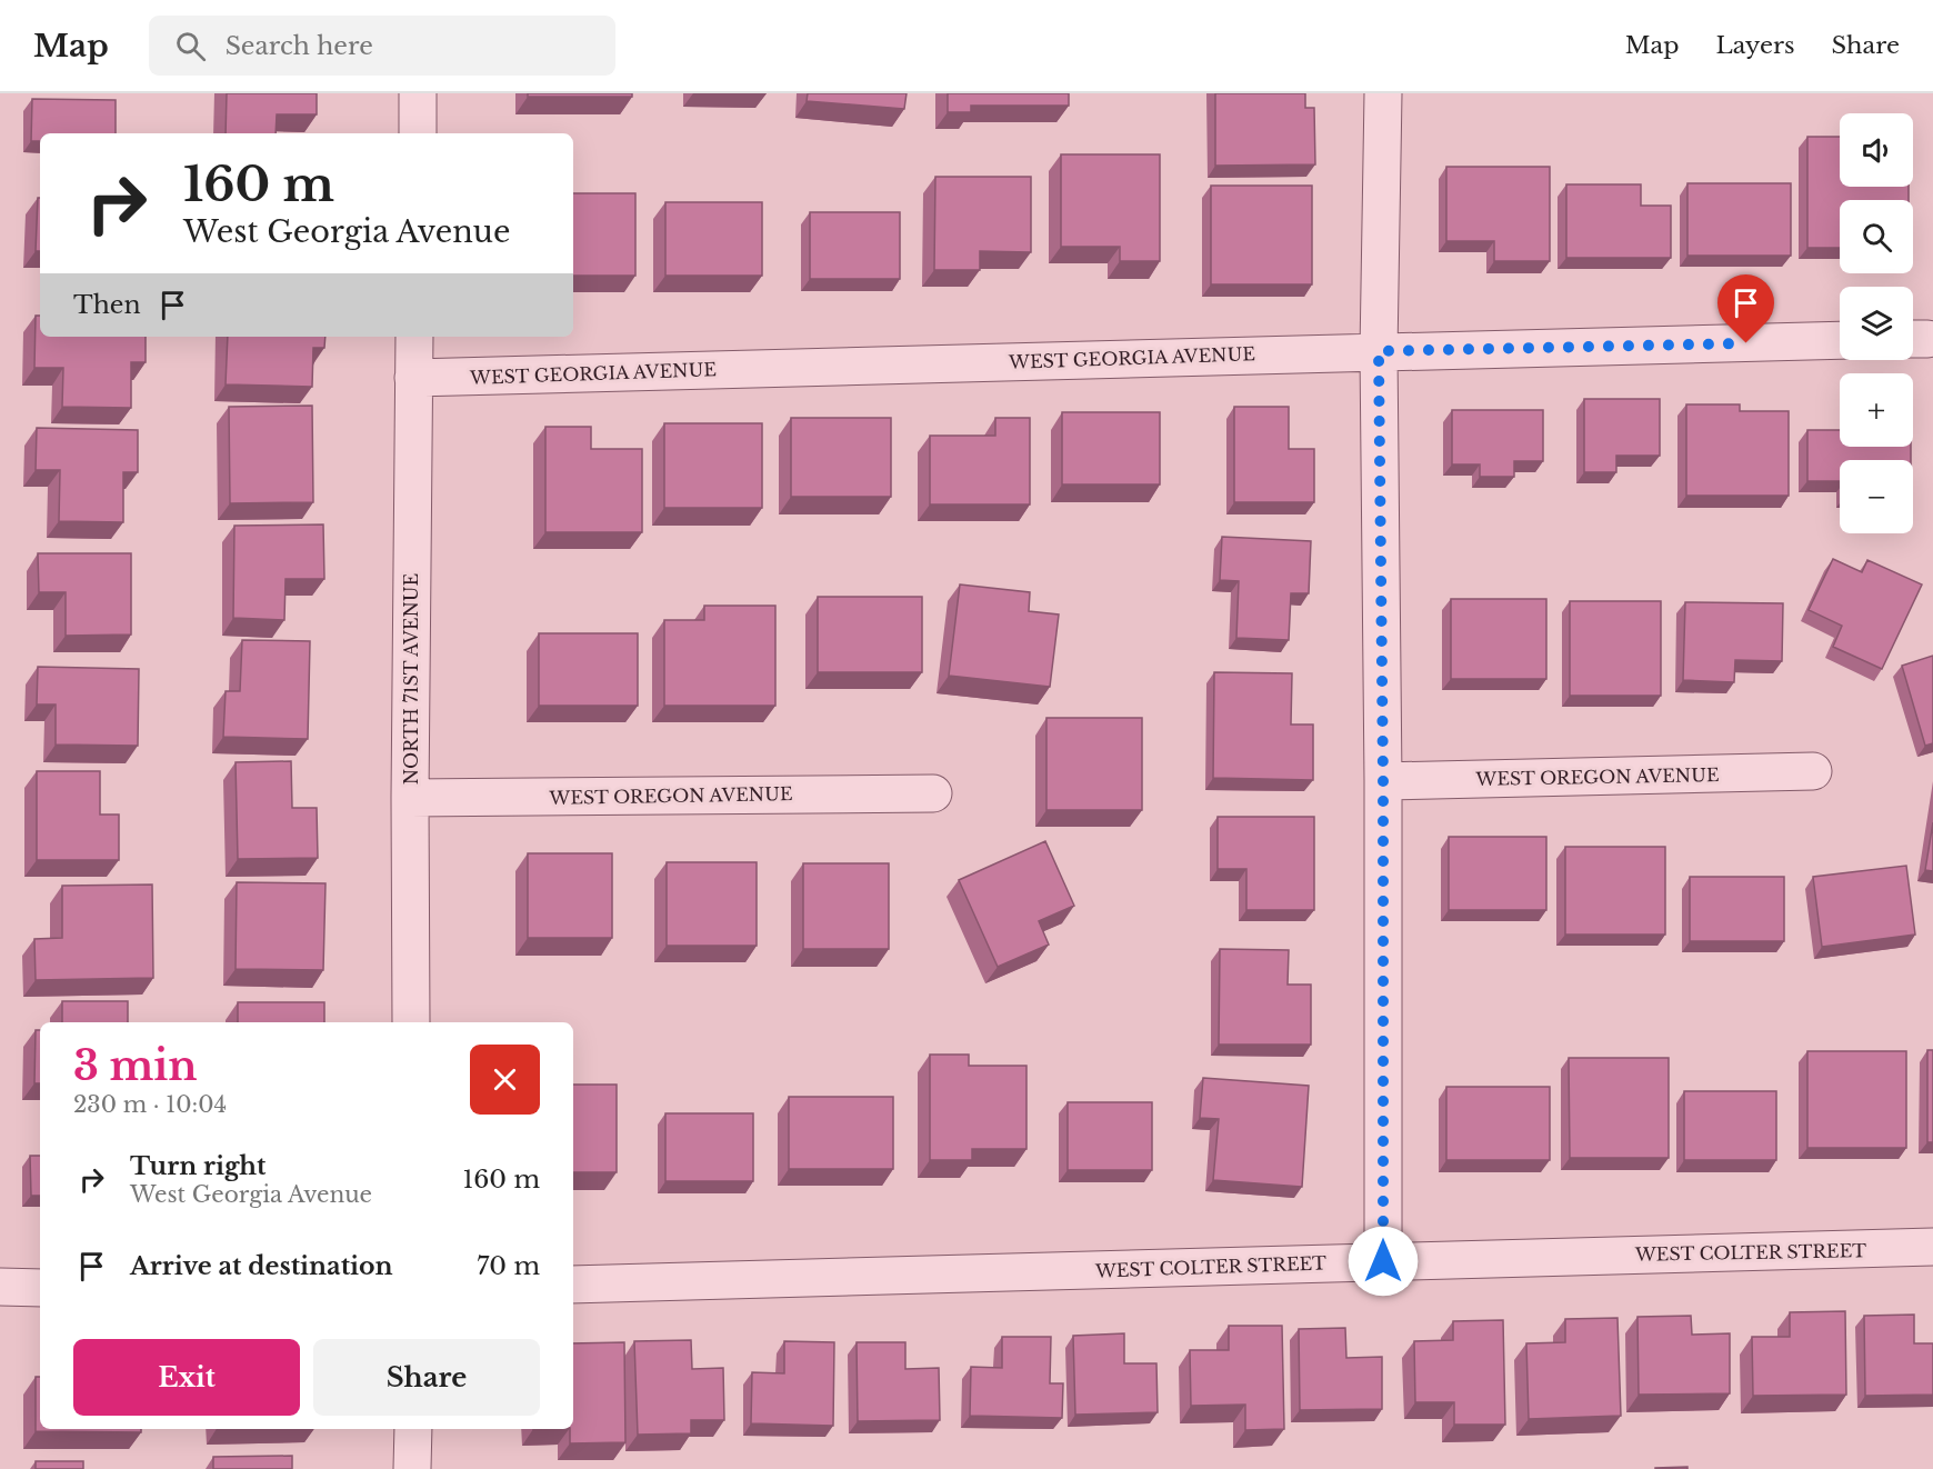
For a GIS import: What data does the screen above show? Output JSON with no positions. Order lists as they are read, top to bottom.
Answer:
{
  "streets": {
    "street": [
      "WEST GEORGIA AVENUE",
      "NORTH 71ST AVENUE",
      "WEST OREGON AVENUE",
      "WEST COLTER STREET"
    ]
  },
  "crossings": [
    ["WEST GEORGIA AVENUE", "NORTH 71ST AVENUE"],
    ["NORTH 71ST AVENUE", "WEST OREGON AVENUE"]
  ],
  "page": {
    "header": "Map",
    "search": "Search here",
    "nav": ["Map", "Layers", "Share"],
    "map_buttons": ["+", "−"],
    "turn": ["160 m", "West Georgia Avenue"],
    "then": "Then",
    "heading": ["3 min", "230 m · 10:04"],
    "list": [
      {
        "name": "Turn right",
        "note": "West Georgia Avenue",
        "value": "160 m"
      },
      {
        "name": "Arrive at destination",
        "value": "70 m"
      }
    ],
    "buttons": ["Exit", "Share"]
  }
}
